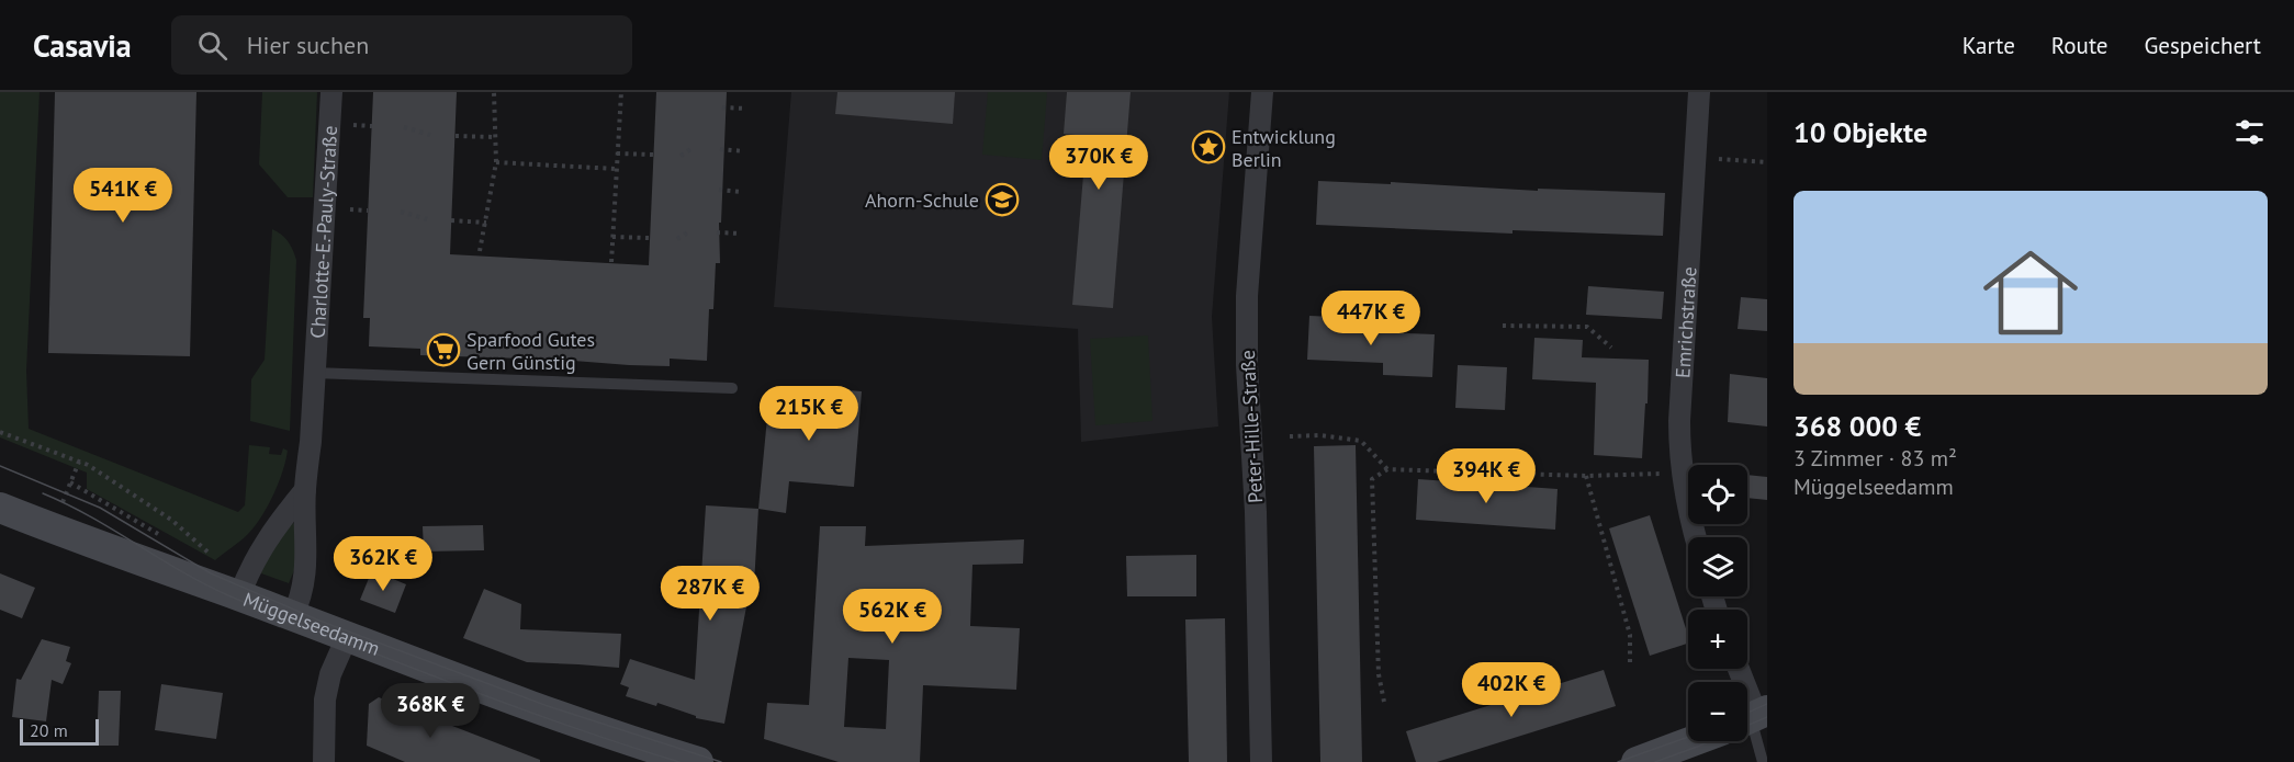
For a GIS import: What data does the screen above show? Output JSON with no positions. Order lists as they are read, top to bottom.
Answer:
{
  "streets": {
    "main road": ["Müggelseedamm"],
    "street": ["Charlotte-E.-Pauly-Straße", "Emrichstraße", "Peter-Hille-Straße"]
  },
  "crossings": [
    ["Charlotte-E.-Pauly-Straße", "Müggelseedamm"]
  ],
  "places": {
    "place": ["Entwicklung Berlin"],
    "school or university": ["Ahorn-Schule"],
    "supermarket": ["Sparfood Gutes Gern Günstig"]
  },
  "scale_bar": "20 m",
  "page": {
    "header": "Casavia",
    "search": "Hier suchen",
    "nav": ["Karte", "Route", "Gespeichert"],
    "heading": "10 Objekte",
    "price": [
      "370K €",
      "541K €",
      "447K €",
      "215K €",
      "394K €",
      "362K €",
      "287K €",
      "562K €",
      "402K €",
      "368K €"
    ],
    "list": [
      {
        "name": "368 000 €",
        "note": "3 Zimmer · 83 m² · Müggelseedamm"
      }
    ],
    "map_buttons": ["+", "−"],
    "scale": "20 m"
  }
}
